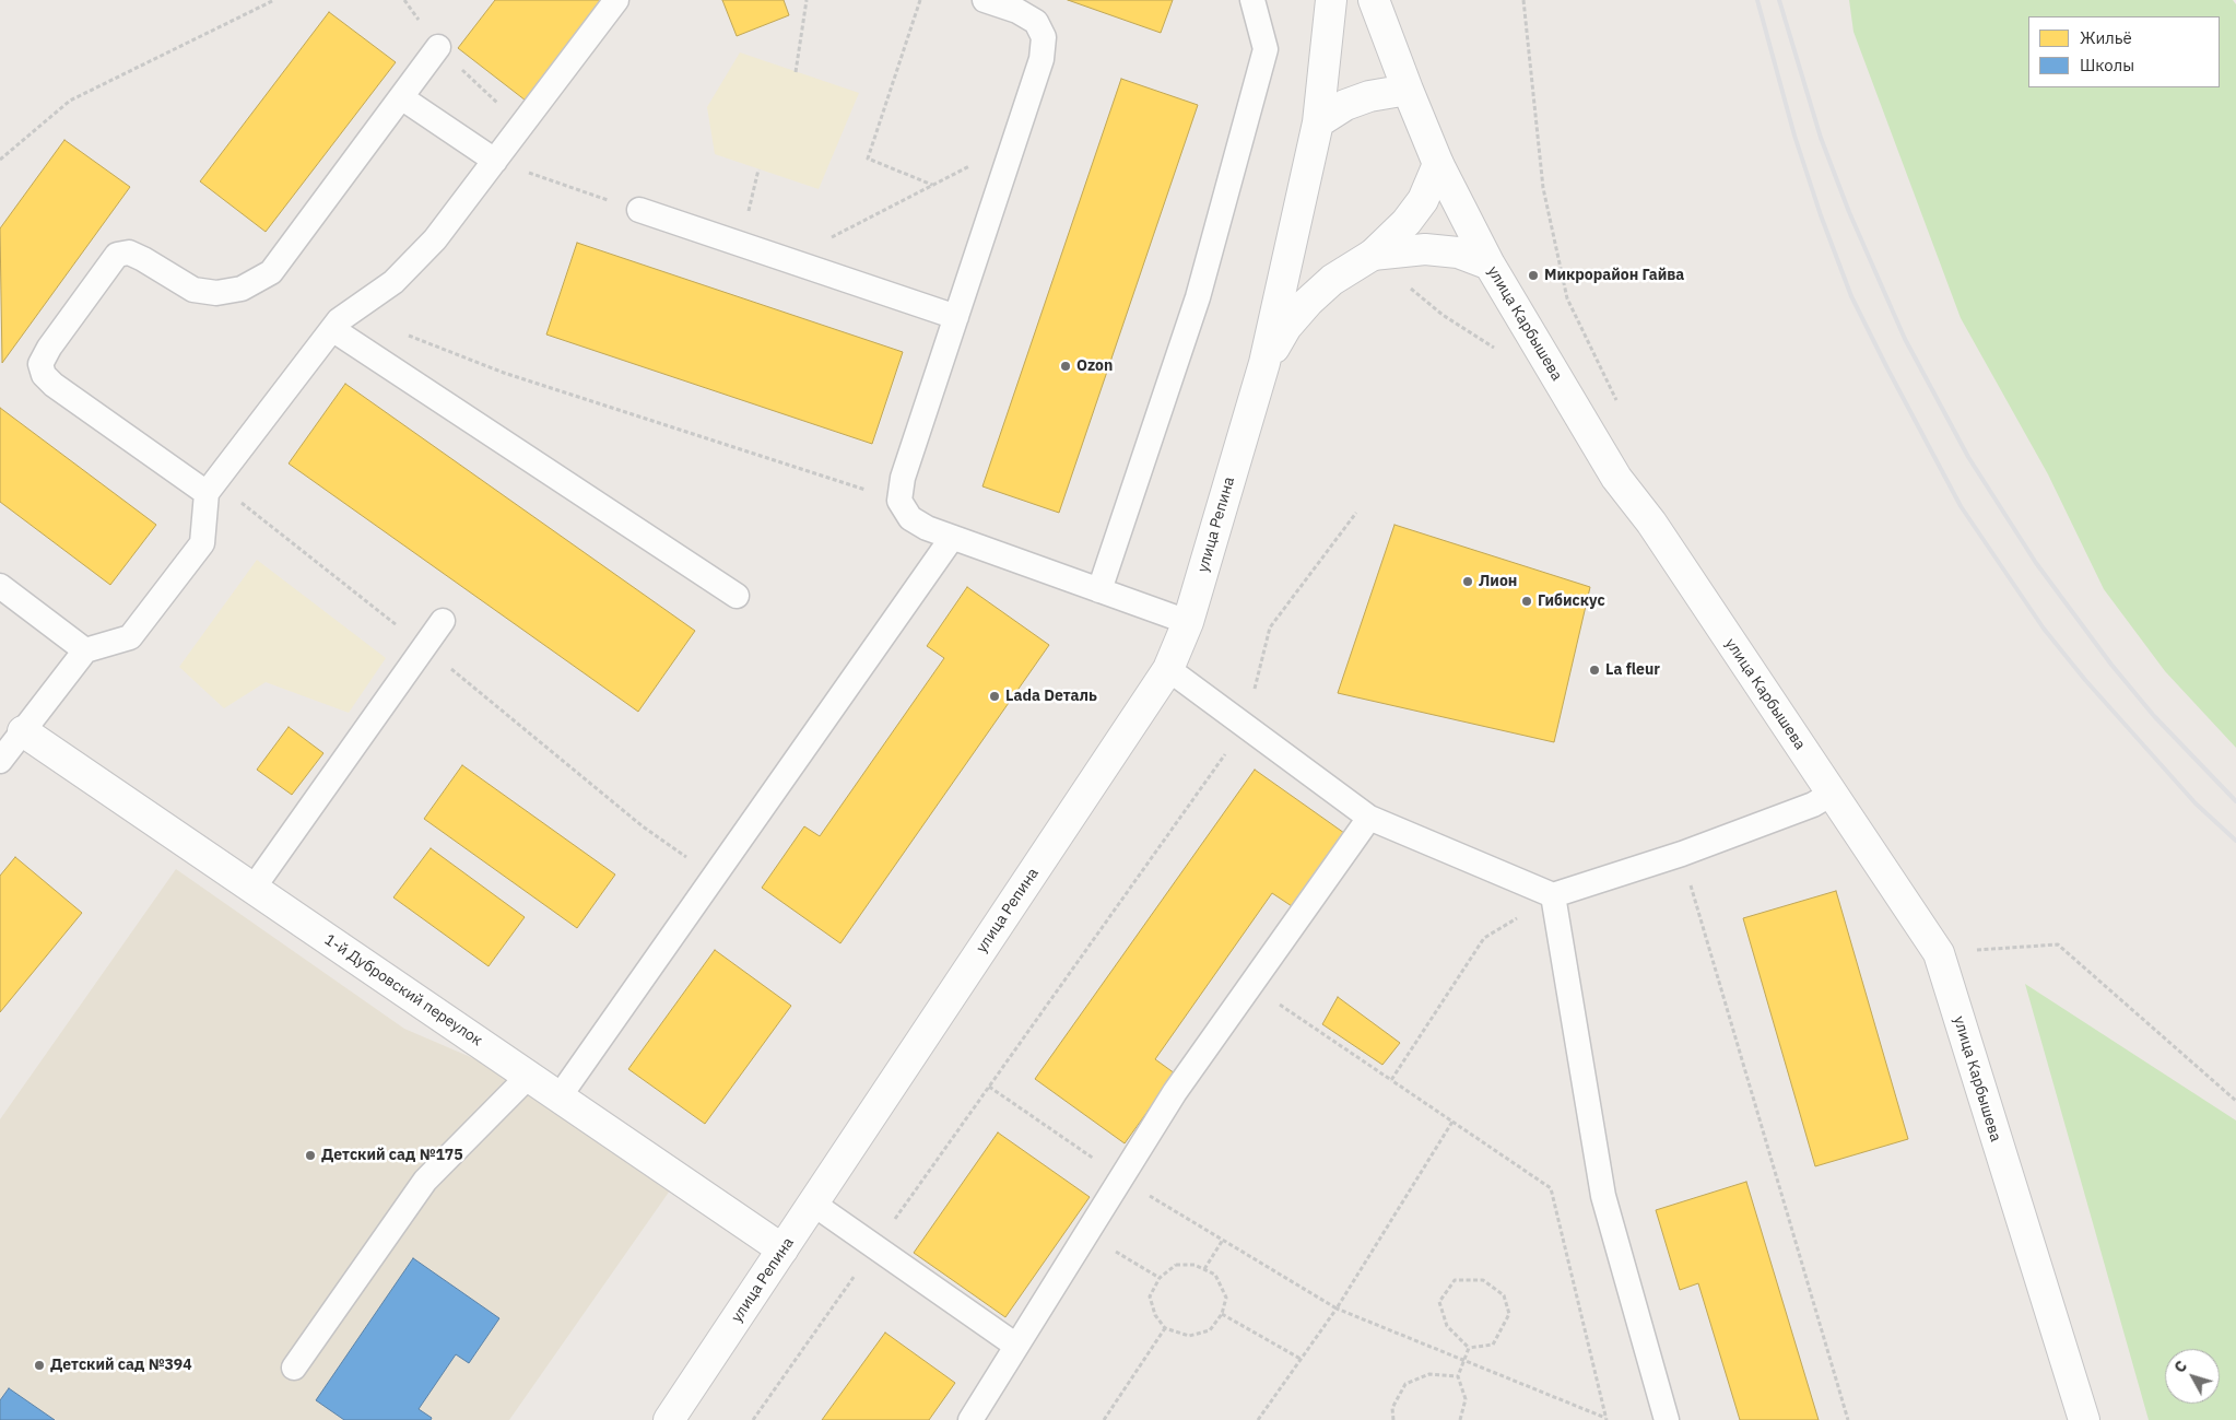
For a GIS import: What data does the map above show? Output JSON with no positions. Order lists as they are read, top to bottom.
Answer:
{
  "streets": {
    "street": ["улица Карбышева", "улица Репина", "1-й Дубровский переулок"]
  },
  "crossings": [
    ["улица Репина", "1-й Дубровский переулок"]
  ],
  "places": [
    "Микрорайон Гайва",
    "Ozon",
    "Лион",
    "Гибискус",
    "La fleur",
    "Lada Dеталь",
    "Детский сад №175",
    "Детский сад №394"
  ],
  "legend": ["Жильё", "Школы"],
  "north": "top left"
}
